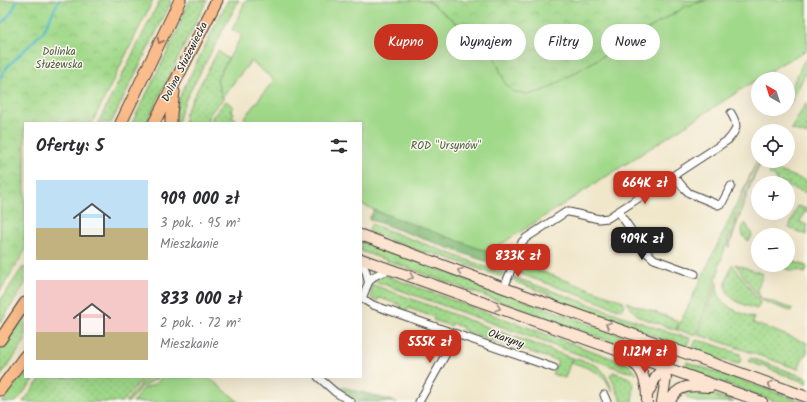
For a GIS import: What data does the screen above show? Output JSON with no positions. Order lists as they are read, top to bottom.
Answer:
{
  "streets": {
    "main road": ["Dolina Służewiecka"],
    "street": ["Okaryny"]
  },
  "parks": ["Dolinka Służewska", "ROD \"Ursynów\""],
  "north": "top left",
  "page": {
    "chip": [
      "Kupno",
      "Wynajem",
      "Filtry",
      "Nowe"
    ],
    "map_buttons": ["+", "−"],
    "heading": "Oferty: 5",
    "list": [
      {
        "name": "909 000 zł",
        "note": "3 pok. · 95 m² · Mieszkanie"
      },
      {
        "name": "833 000 zł",
        "note": "2 pok. · 72 m² · Mieszkanie"
      }
    ],
    "price": [
      "664K zł",
      "909K zł",
      "833K zł",
      "555K zł",
      "1.12M zł"
    ]
  }
}
